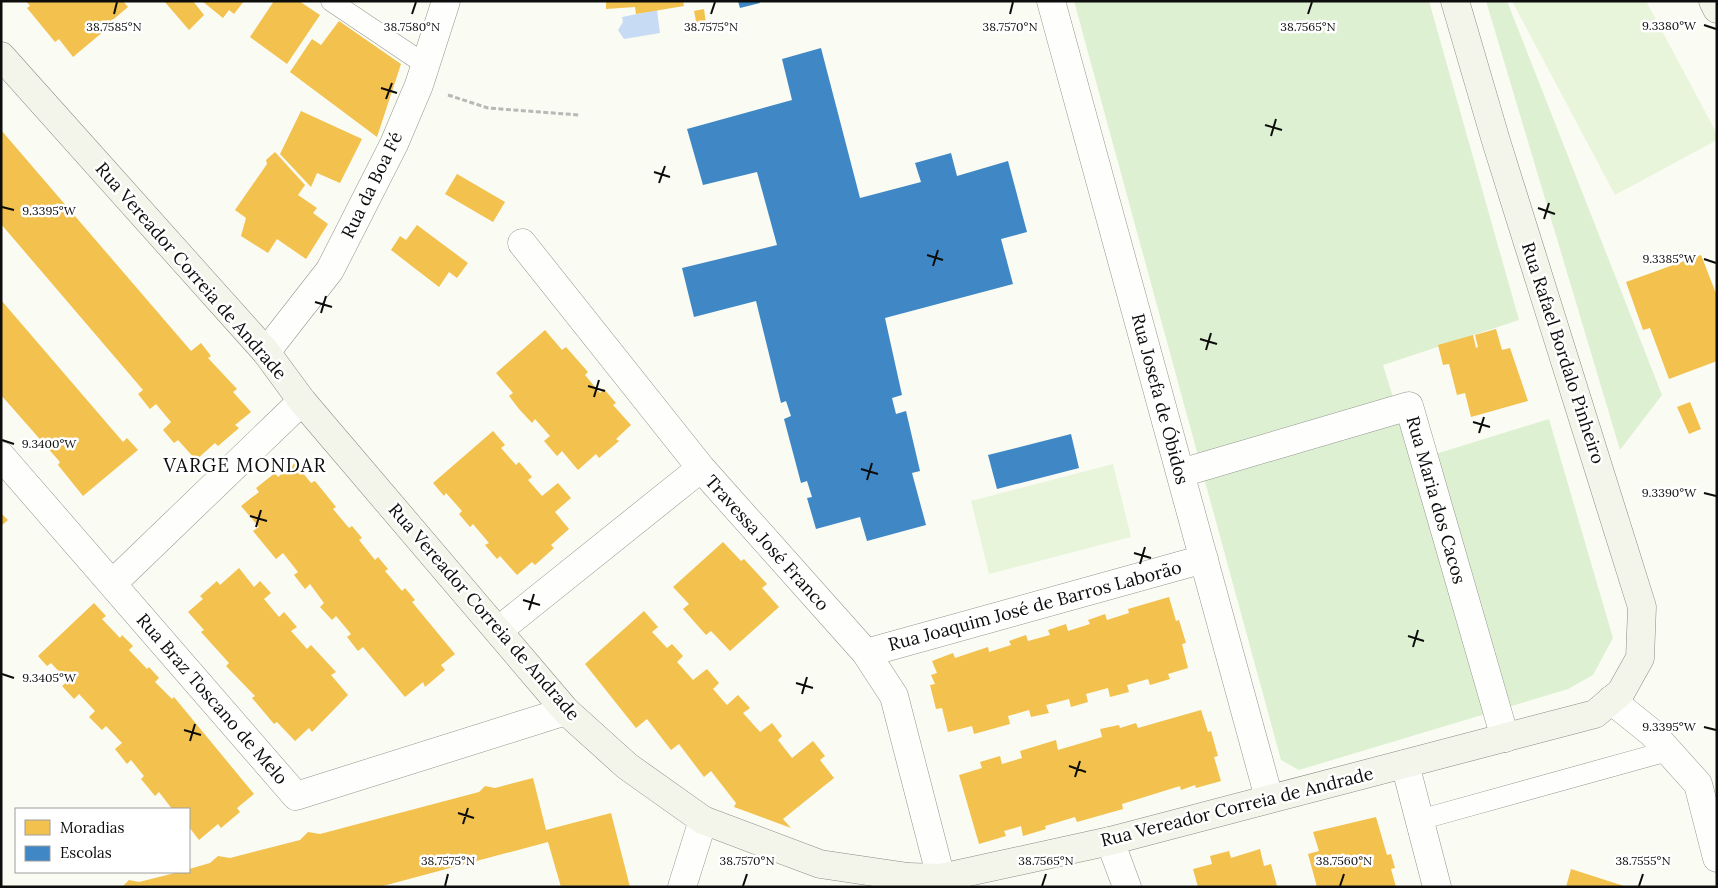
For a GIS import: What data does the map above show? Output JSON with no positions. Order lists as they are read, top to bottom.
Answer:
{
  "streets": {
    "street": [
      "Rua da Boa Fé",
      "Rua Vereador Correia de Andrade",
      "Rua Rafael Bordalo Pinheiro",
      "Rua Josefa de Óbidos",
      "Rua Maria dos Cacos",
      "Travessa José Franco",
      "Rua Joaquim José de Barros Laborão",
      "Rua Braz Toscano de Melo"
    ]
  },
  "crossings": [
    ["Rua da Boa Fé", "Rua Vereador Correia de Andrade"],
    ["Rua Vereador Correia de Andrade", "Rua Rafael Bordalo Pinheiro"],
    ["Rua Vereador Correia de Andrade", "Rua Josefa de Óbidos"],
    ["Rua Vereador Correia de Andrade", "Rua Maria dos Cacos"],
    ["Rua Vereador Correia de Andrade", "Travessa José Franco"],
    ["Rua Vereador Correia de Andrade", "Rua Braz Toscano de Melo"],
    ["Rua Josefa de Óbidos", "Rua Maria dos Cacos"],
    ["Rua Josefa de Óbidos", "Rua Joaquim José de Barros Laborão"],
    ["Travessa José Franco", "Rua Joaquim José de Barros Laborão"]
  ],
  "districts": ["VARGE MONDAR"],
  "legend": ["Moradias", "Escolas"],
  "coordinates": [
    "9.3380°W",
    "38.7585°N",
    "38.7580°N",
    "38.7575°N",
    "38.7570°N",
    "38.7565°N",
    "9.3395°W",
    "9.3385°W",
    "9.3400°W",
    "9.3390°W",
    "9.3405°W",
    "38.7560°N",
    "38.7555°N"
  ]
}
